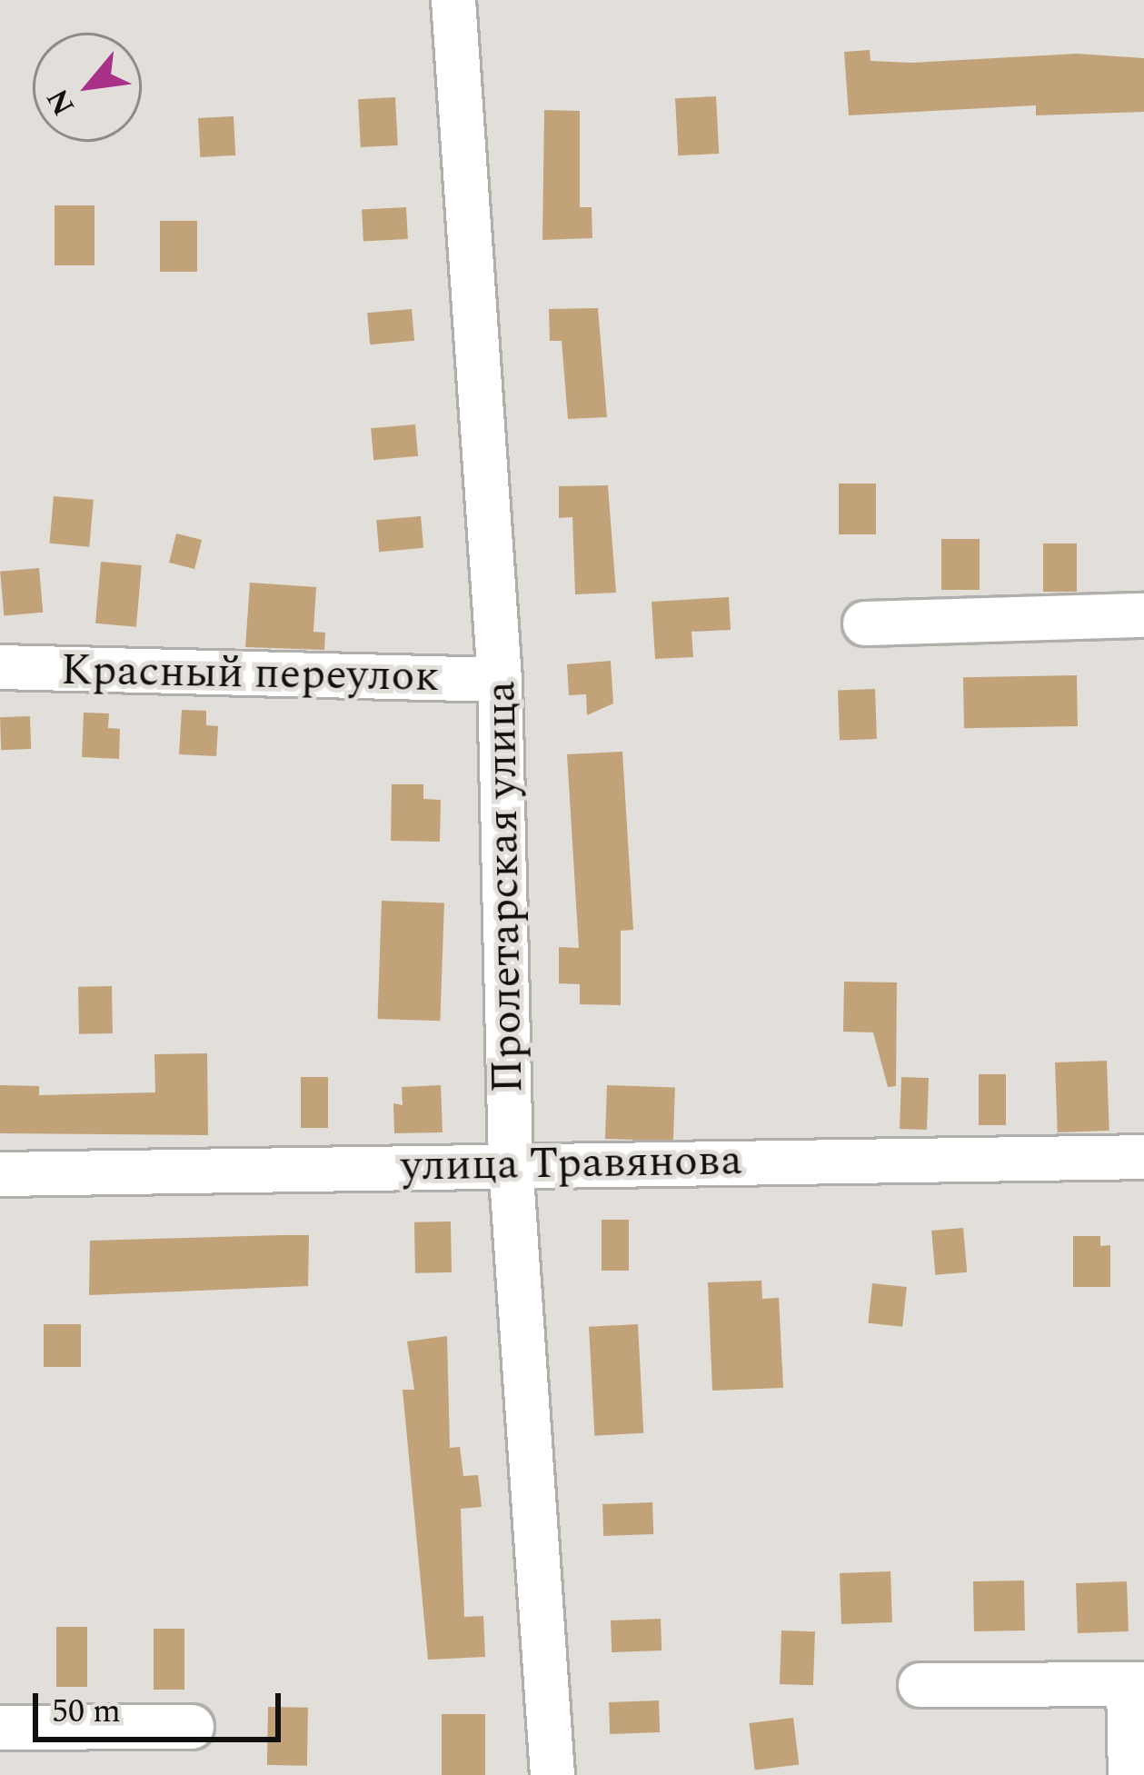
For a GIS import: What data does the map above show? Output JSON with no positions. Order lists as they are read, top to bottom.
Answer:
{
  "streets": {
    "street": ["Красный переулок", "Пролетарская улица", "улица Травянова"]
  },
  "crossings": [
    ["Красный переулок", "Пролетарская улица"],
    ["Пролетарская улица", "улица Травянова"]
  ],
  "scale_bar": "50 m",
  "north": "bottom left"
}
